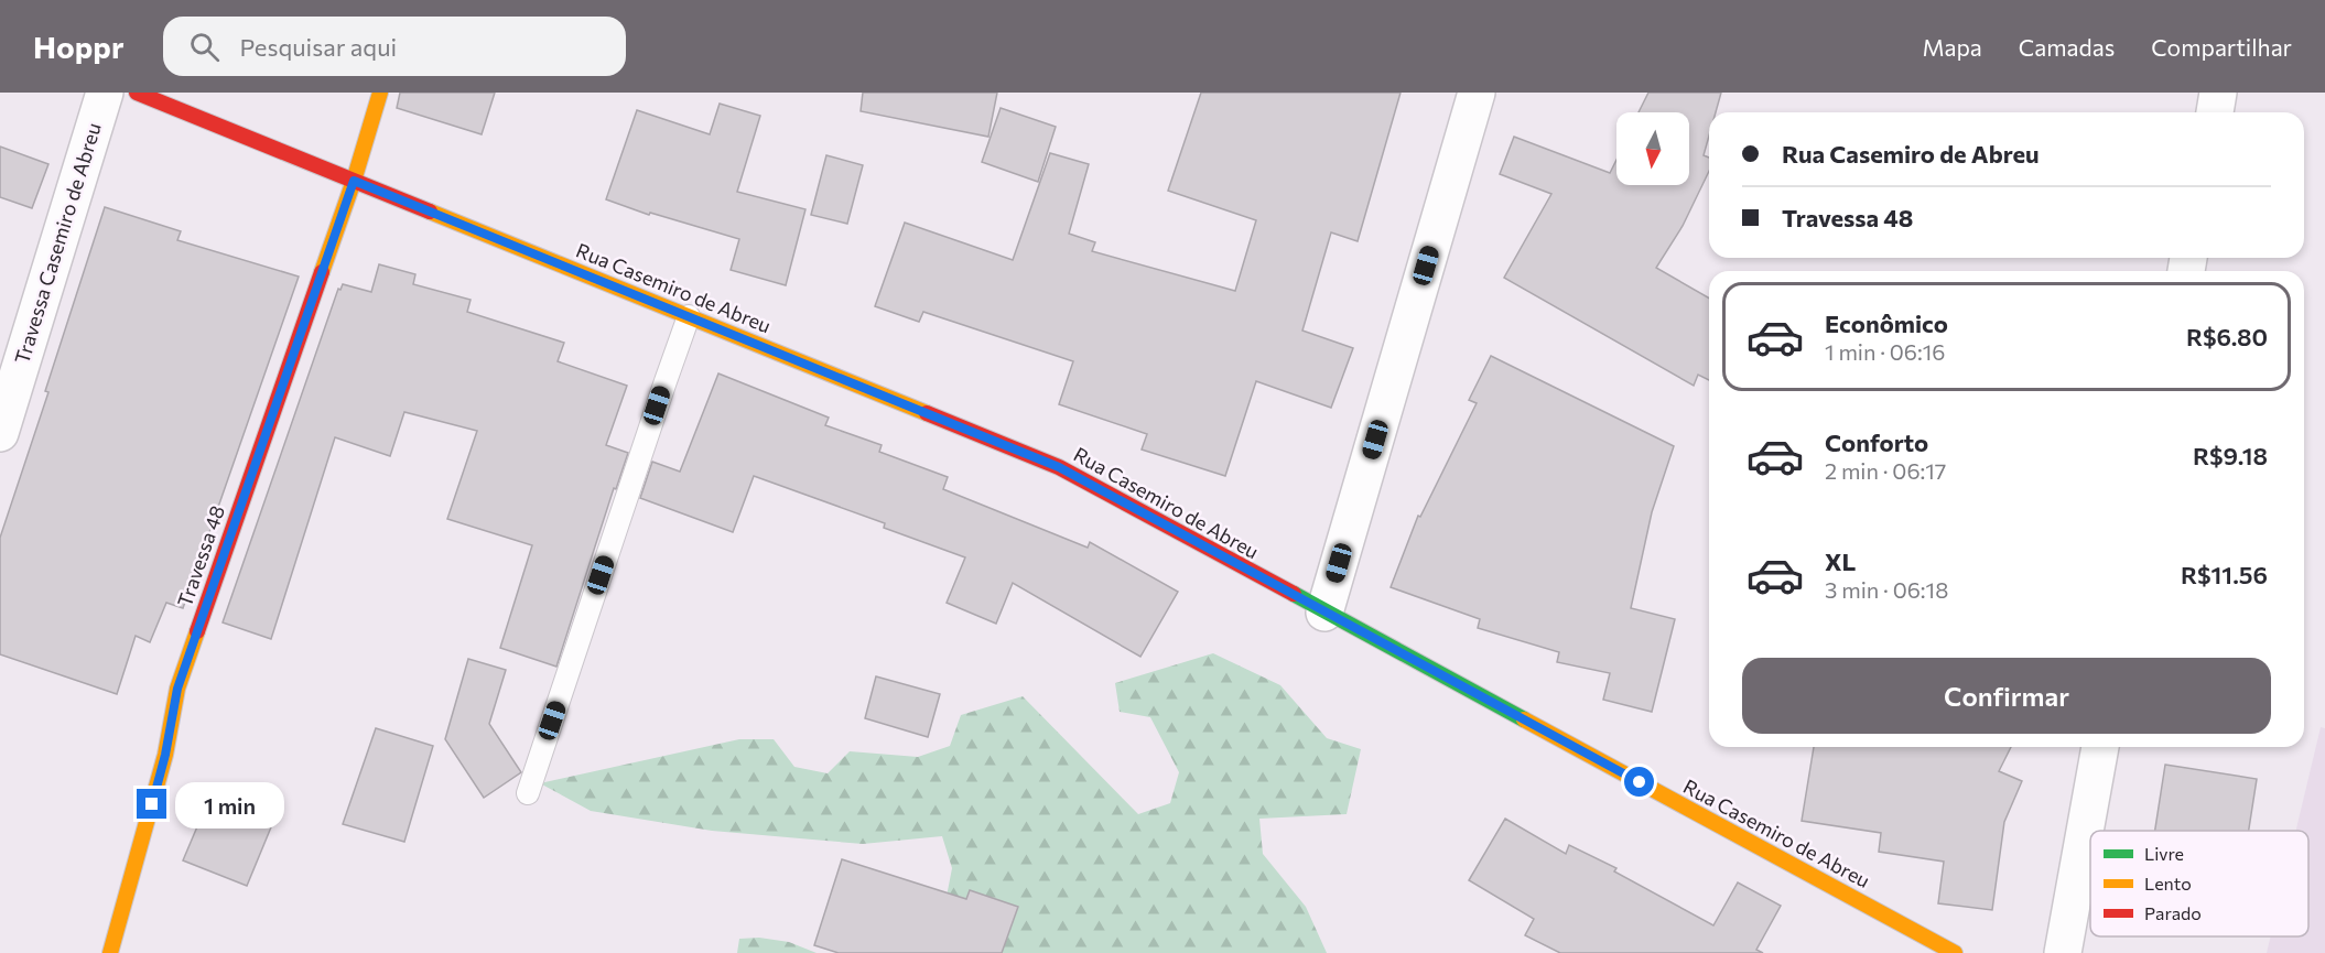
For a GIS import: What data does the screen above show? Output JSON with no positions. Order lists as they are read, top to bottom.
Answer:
{
  "streets": {
    "street": ["Travessa Casemiro de Abreu", "Rua Casemiro de Abreu", "Travessa 48"]
  },
  "crossings": [
    ["Rua Casemiro de Abreu", "Travessa 48"]
  ],
  "legend": ["Livre", "Lento", "Parado"],
  "north": "bottom",
  "page": {
    "header": "Hoppr",
    "search": "Pesquisar aqui",
    "nav": ["Mapa", "Camadas", "Compartilhar"],
    "banner": ["Rua Casemiro de Abreu", "Travessa 48"],
    "list": [
      {
        "name": "Econômico",
        "note": "1 min · 06:16",
        "value": "R$6.80"
      },
      {
        "name": "Conforto",
        "note": "2 min · 06:17",
        "value": "R$9.18"
      },
      {
        "name": "XL",
        "note": "3 min · 06:18",
        "value": "R$11.56"
      }
    ],
    "buttons": "Confirmar",
    "bubble": "1 min"
  }
}
